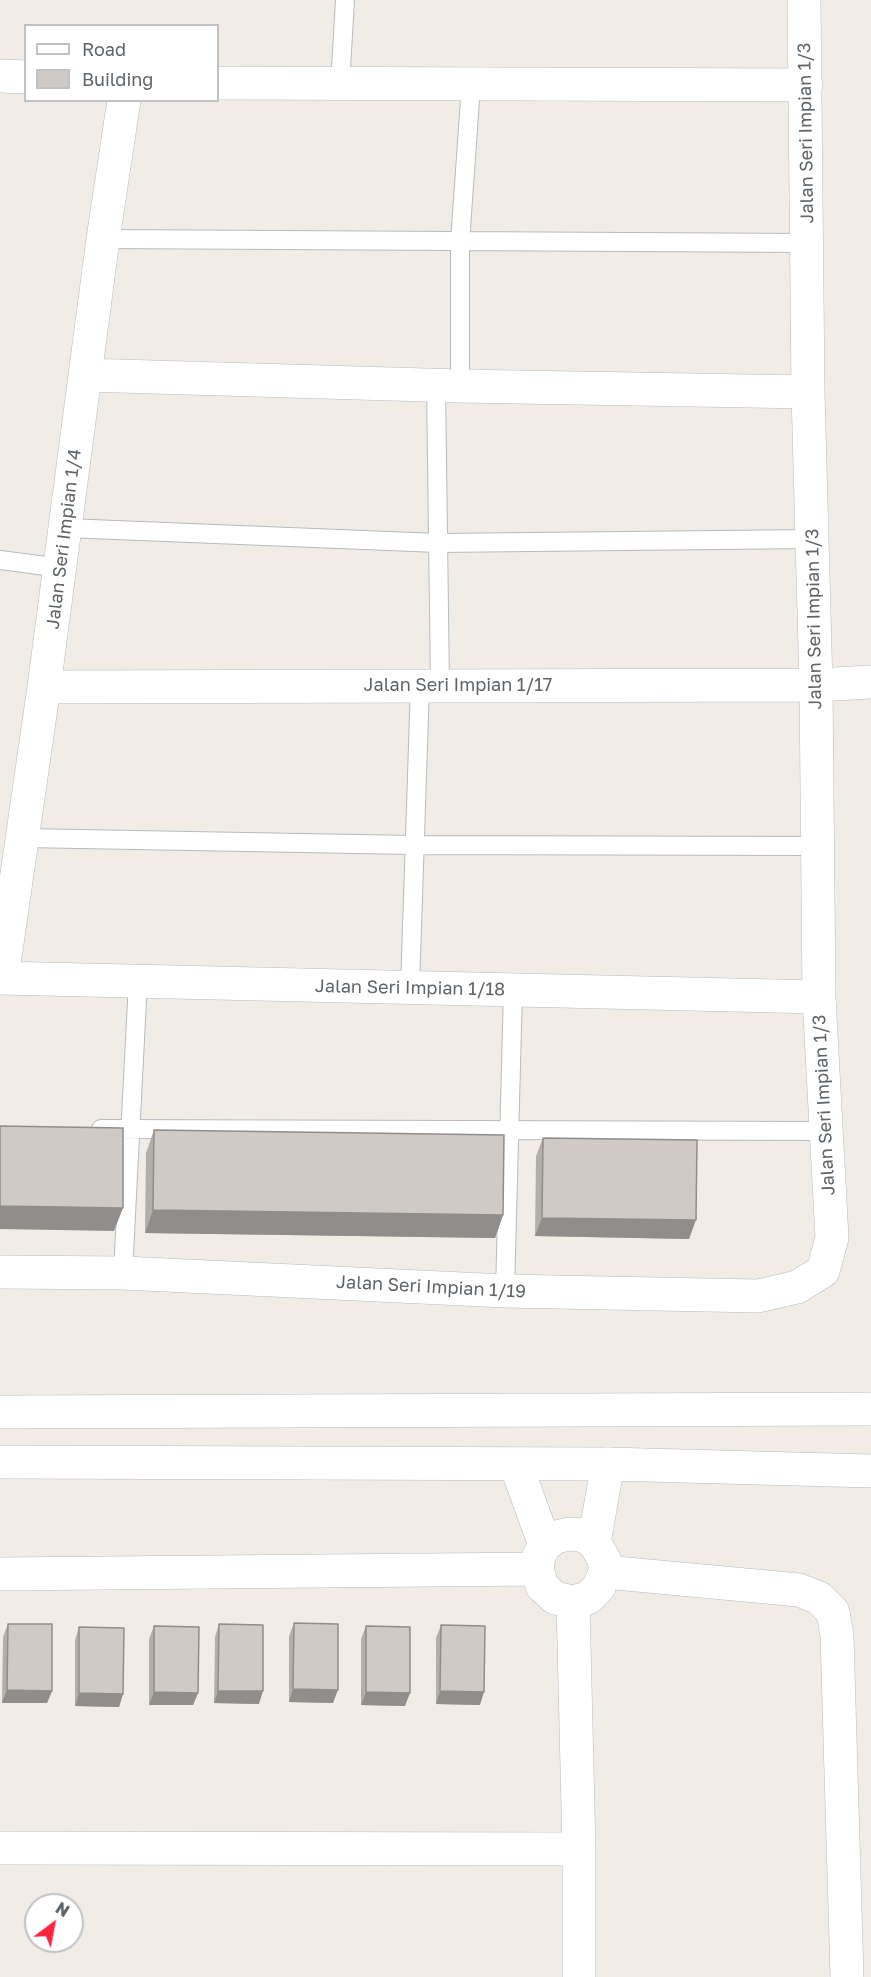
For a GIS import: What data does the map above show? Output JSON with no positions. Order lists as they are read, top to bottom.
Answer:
{
  "streets": {
    "street": [
      "Jalan Seri Impian 1/3",
      "Jalan Seri Impian 1/4",
      "Jalan Seri Impian 1/17",
      "Jalan Seri Impian 1/18",
      "Jalan Seri Impian 1/19"
    ]
  },
  "crossings": [
    ["Jalan Seri Impian 1/3", "Jalan Seri Impian 1/17"],
    ["Jalan Seri Impian 1/3", "Jalan Seri Impian 1/18"],
    ["Jalan Seri Impian 1/3", "Jalan Seri Impian 1/19"],
    ["Jalan Seri Impian 1/4", "Jalan Seri Impian 1/17"],
    ["Jalan Seri Impian 1/4", "Jalan Seri Impian 1/18"]
  ],
  "legend": ["Road", "Building"],
  "north": "top right"
}
